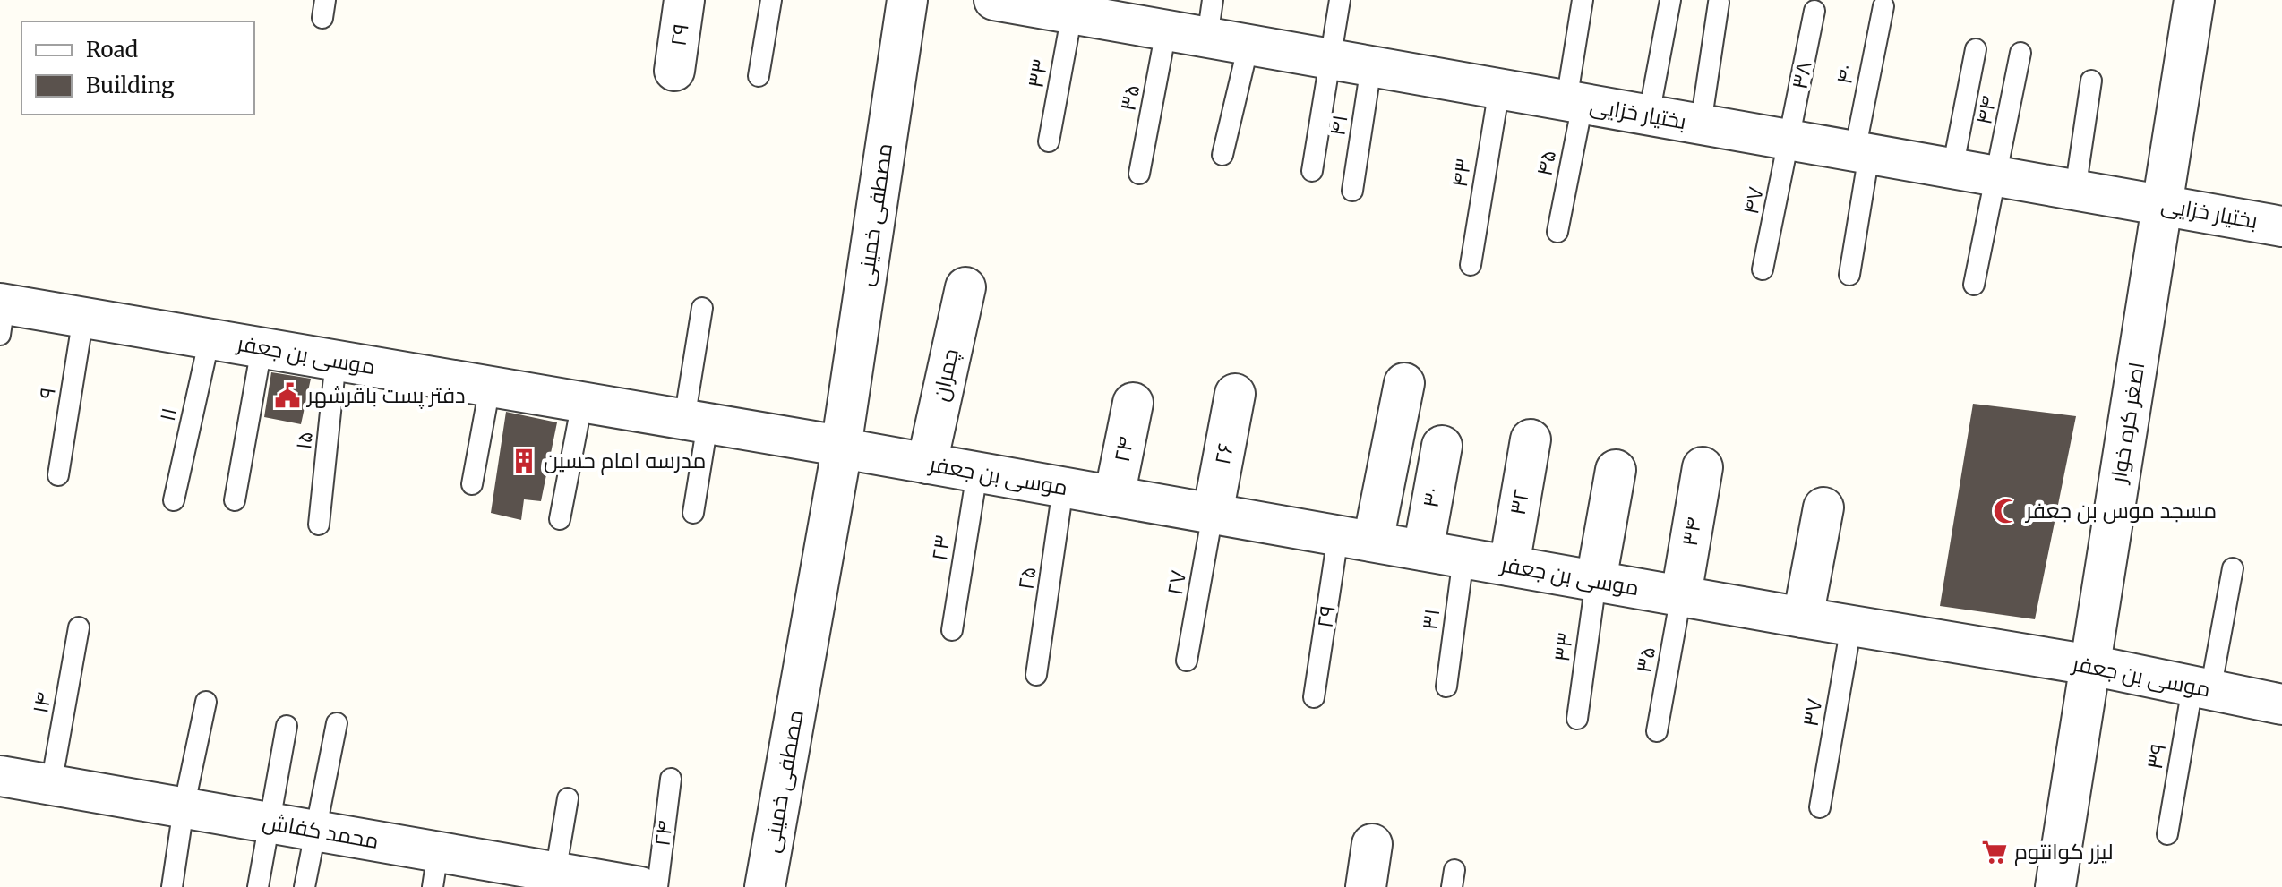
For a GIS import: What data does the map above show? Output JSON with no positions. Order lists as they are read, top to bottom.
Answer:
{
  "streets": {
    "street": [
      "۲۹",
      "بختیار خزایی",
      "مصطفی خمینی",
      "موسی بن جعفر",
      "چمران",
      "اصغر کره خوار",
      "۲۴",
      "۲۶",
      "۳۰",
      "۳۲",
      "۳۴",
      "محمد کفاش"
    ],
    "lane": [
      "۳۳",
      "۴۰",
      "۳۸",
      "۳۵",
      "۴۴",
      "۴۱",
      "۴۵",
      "۴۳",
      "۴۷",
      "۹",
      "۱۱",
      "۱۵",
      "۲۳",
      "۲۵",
      "۲۷",
      "۳۱",
      "۱۴",
      "۳۷",
      "۳۹"
    ]
  },
  "crossings": [
    ["۲۹", "موسی بن جعفر"],
    ["۳۳", "بختیار خزایی"],
    ["۳۳", "موسی بن جعفر"],
    ["۴۰", "بختیار خزایی"],
    ["۳۸", "بختیار خزایی"],
    ["۳۸", "۴۷"],
    ["۳۵", "بختیار خزایی"],
    ["۳۵", "موسی بن جعفر"],
    ["۳۵", "۳۴"],
    ["۴۴", "بختیار خزایی"],
    ["بختیار خزایی", "۴۱"],
    ["بختیار خزایی", "۴۵"],
    ["بختیار خزایی", "۴۳"],
    ["بختیار خزایی", "۴۷"],
    ["بختیار خزایی", "اصغر کره خوار"],
    ["مصطفی خمینی", "موسی بن جعفر"],
    ["موسی بن جعفر", "چمران"],
    ["موسی بن جعفر", "۹"],
    ["موسی بن جعفر", "۱۱"],
    ["موسی بن جعفر", "اصغر کره خوار"],
    ["موسی بن جعفر", "۱۵"],
    ["موسی بن جعفر", "۲۴"],
    ["موسی بن جعفر", "۲۶"],
    ["موسی بن جعفر", "۳۰"],
    ["موسی بن جعفر", "۳۲"],
    ["موسی بن جعفر", "۳۴"],
    ["موسی بن جعفر", "۲۳"],
    ["موسی بن جعفر", "۲۵"],
    ["موسی بن جعفر", "۲۷"],
    ["موسی بن جعفر", "۳۱"],
    ["موسی بن جعفر", "۳۷"],
    ["موسی بن جعفر", "۳۹"],
    ["۲۶", "۲۷"],
    ["۱۴", "محمد کفاش"]
  ],
  "places": {
    "public building": ["دفتر پست باقرشهر"],
    "building": ["مدرسه امام حسین"],
    "mosque": ["مسجد موس بن جعفر"],
    "supermarket": ["لیزر کوانتوم"]
  },
  "legend": ["Road", "Building"]
}
